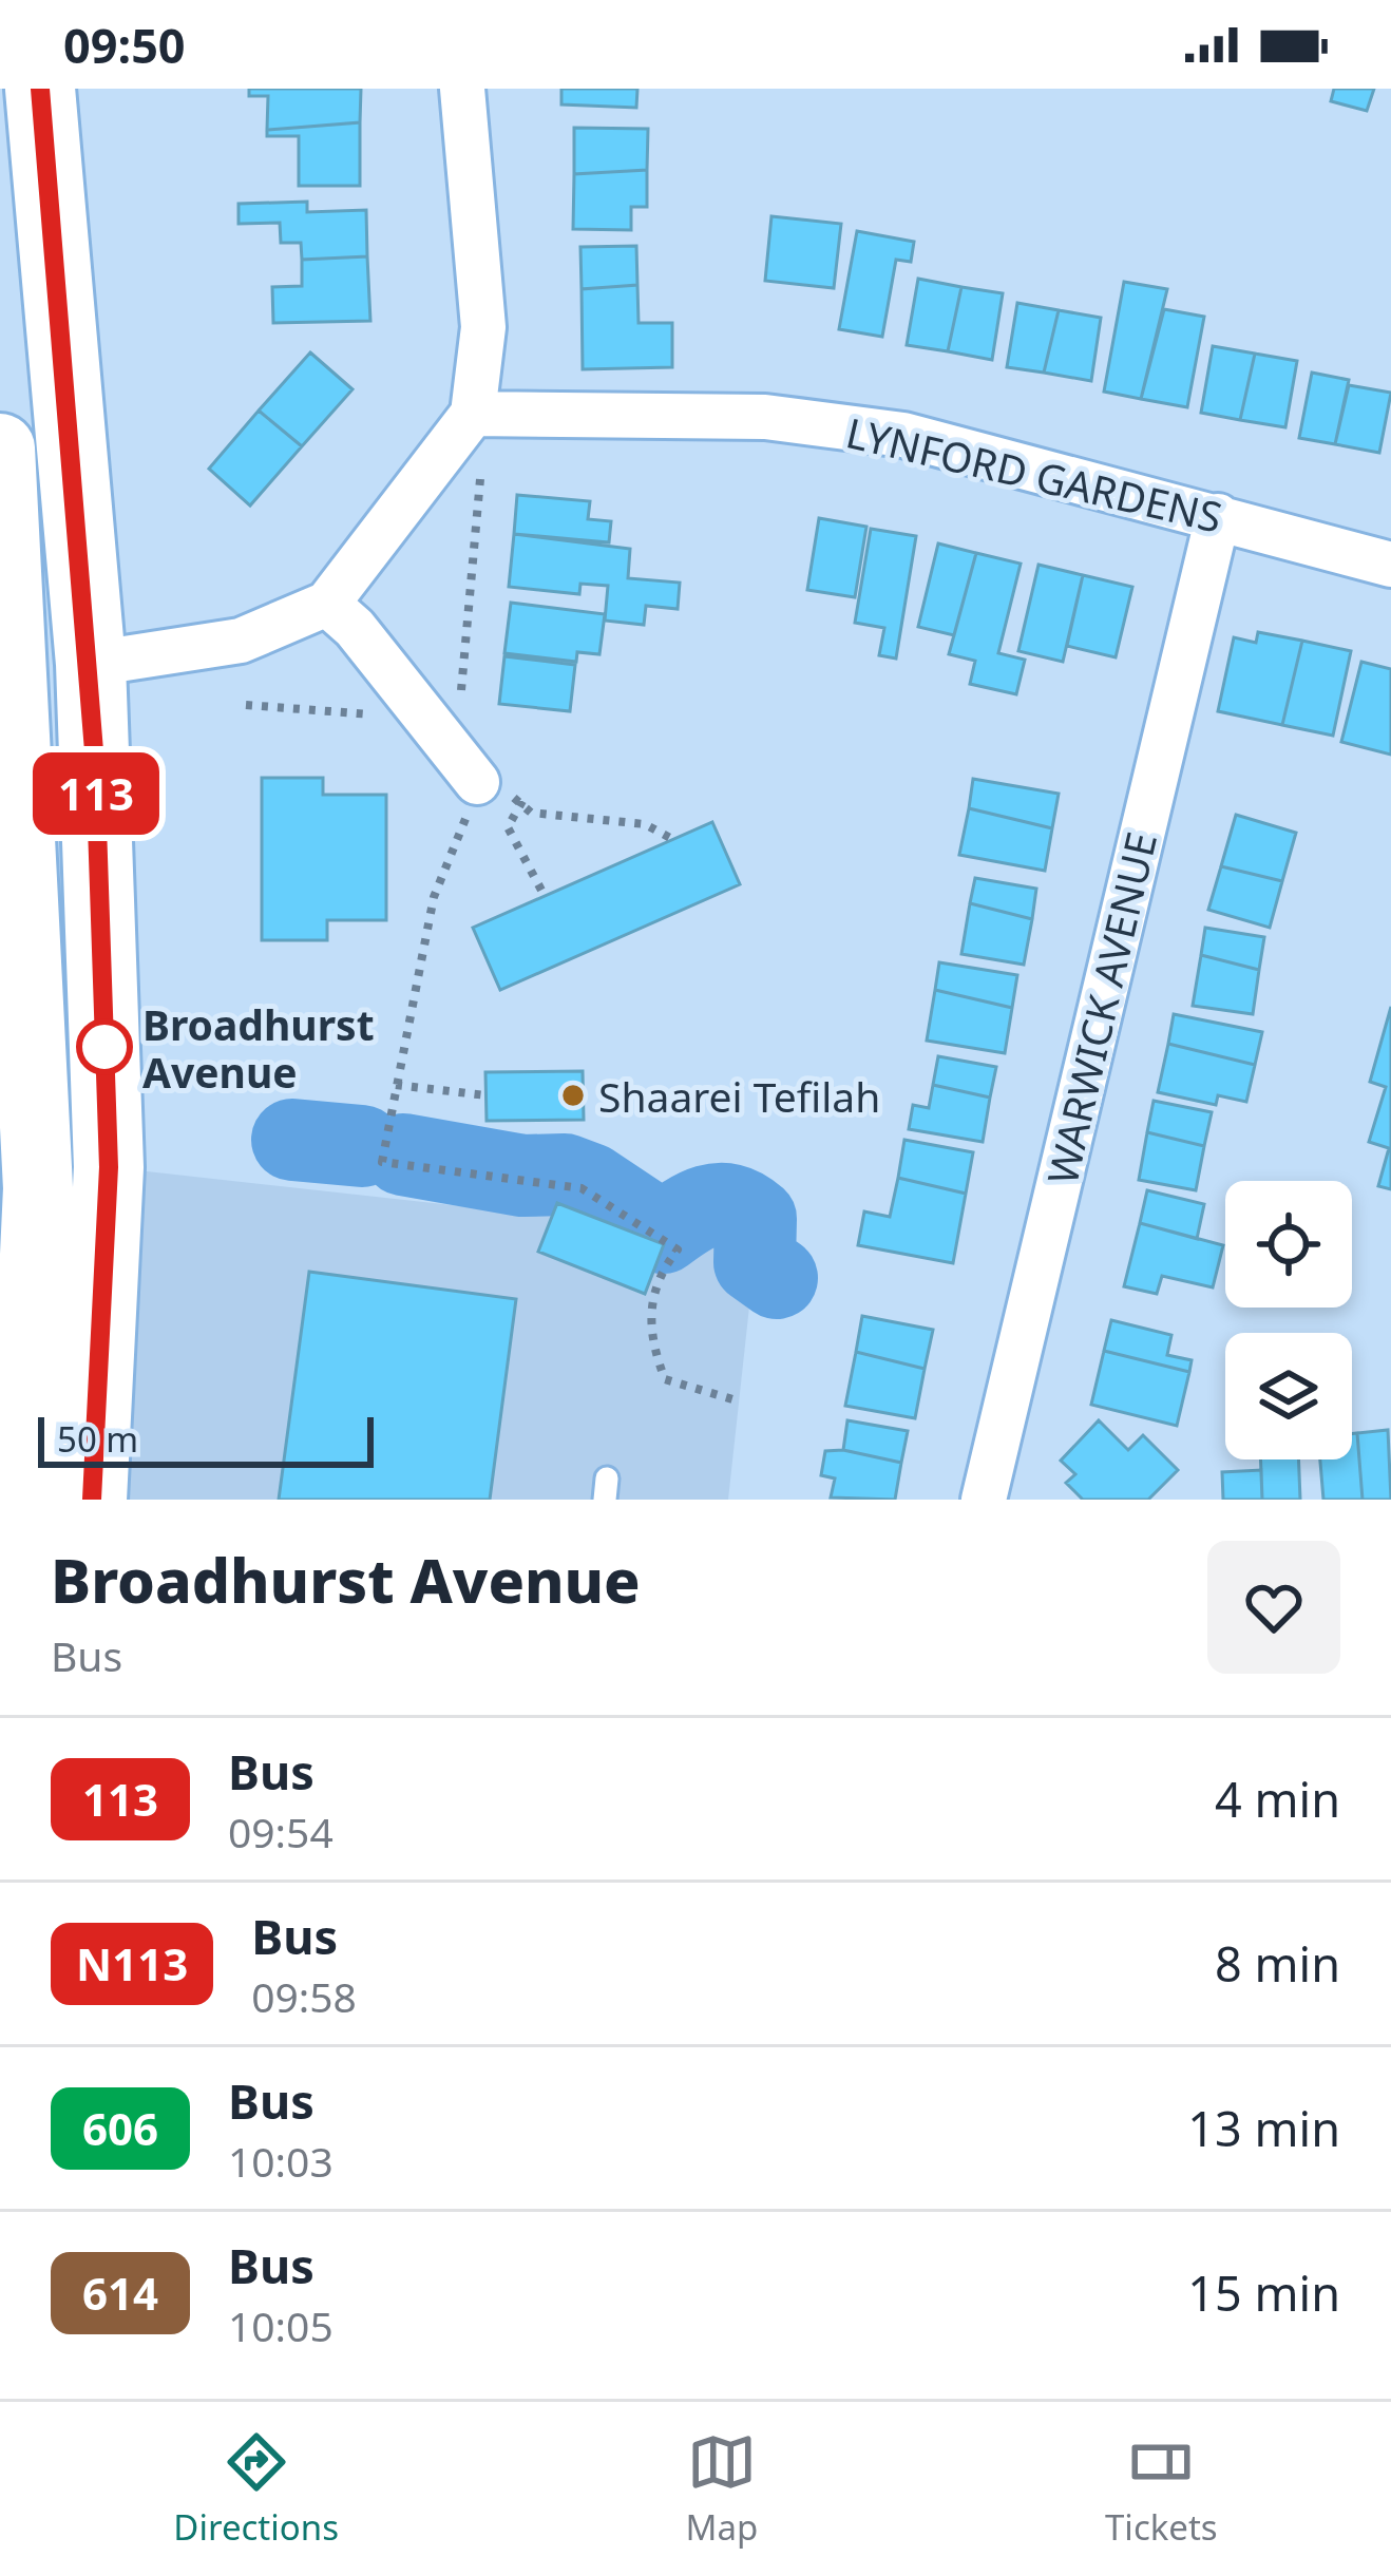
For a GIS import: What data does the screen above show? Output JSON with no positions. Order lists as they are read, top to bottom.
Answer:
{
  "streets": {
    "street": ["LYNFORD GARDENS", "WARWICK AVENUE"]
  },
  "crossings": [
    ["LYNFORD GARDENS", "WARWICK AVENUE"]
  ],
  "places": ["Broadhurst Avenue", "Shaarei Tefilah"],
  "lines": ["bus line 113"],
  "scale_bar": "50 m",
  "page": {
    "status": "09:50",
    "on_map": "113",
    "scale": "50 m",
    "heading": ["Broadhurst Avenue", "Bus"],
    "list": [
      {
        "mark": "113",
        "name": "Bus",
        "note": "09:54",
        "value": "4 min"
      },
      {
        "mark": "N113",
        "name": "Bus",
        "note": "09:58",
        "value": "8 min"
      },
      {
        "mark": "606",
        "name": "Bus",
        "note": "10:03",
        "value": "13 min"
      },
      {
        "mark": "614",
        "name": "Bus",
        "note": "10:05",
        "value": "15 min"
      }
    ],
    "tabs": ["Directions", "Map", "Tickets"]
  }
}
